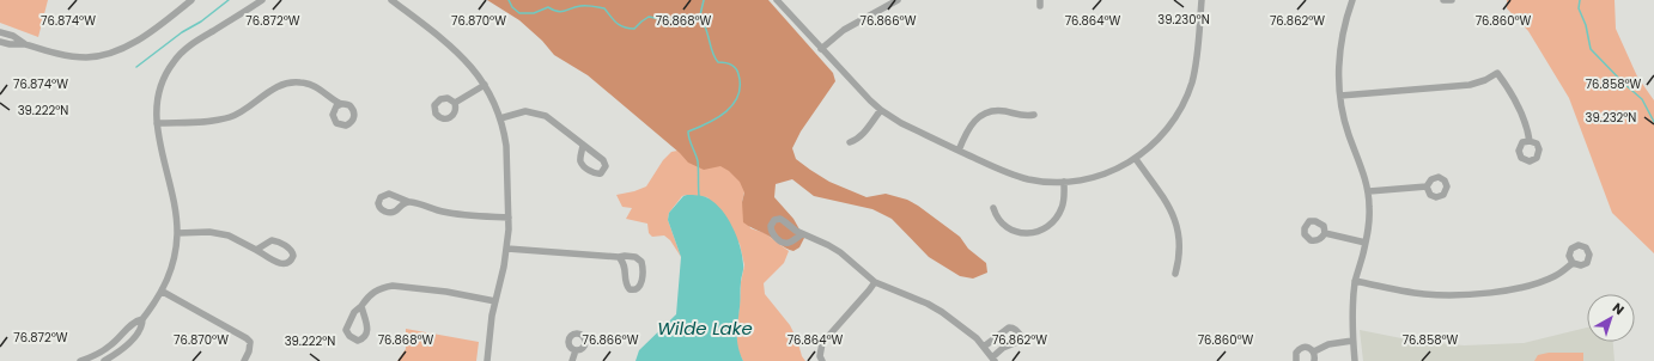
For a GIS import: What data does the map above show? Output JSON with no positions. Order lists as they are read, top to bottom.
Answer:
{
  "water": ["Wilde Lake"],
  "north": "top right",
  "coordinates": [
    "39.230°N",
    "76.874°W",
    "76.872°W",
    "76.870°W",
    "76.868°W",
    "76.866°W",
    "76.864°W",
    "76.862°W",
    "76.860°W",
    "76.858°W",
    "39.222°N",
    "39.232°N"
  ]
}
